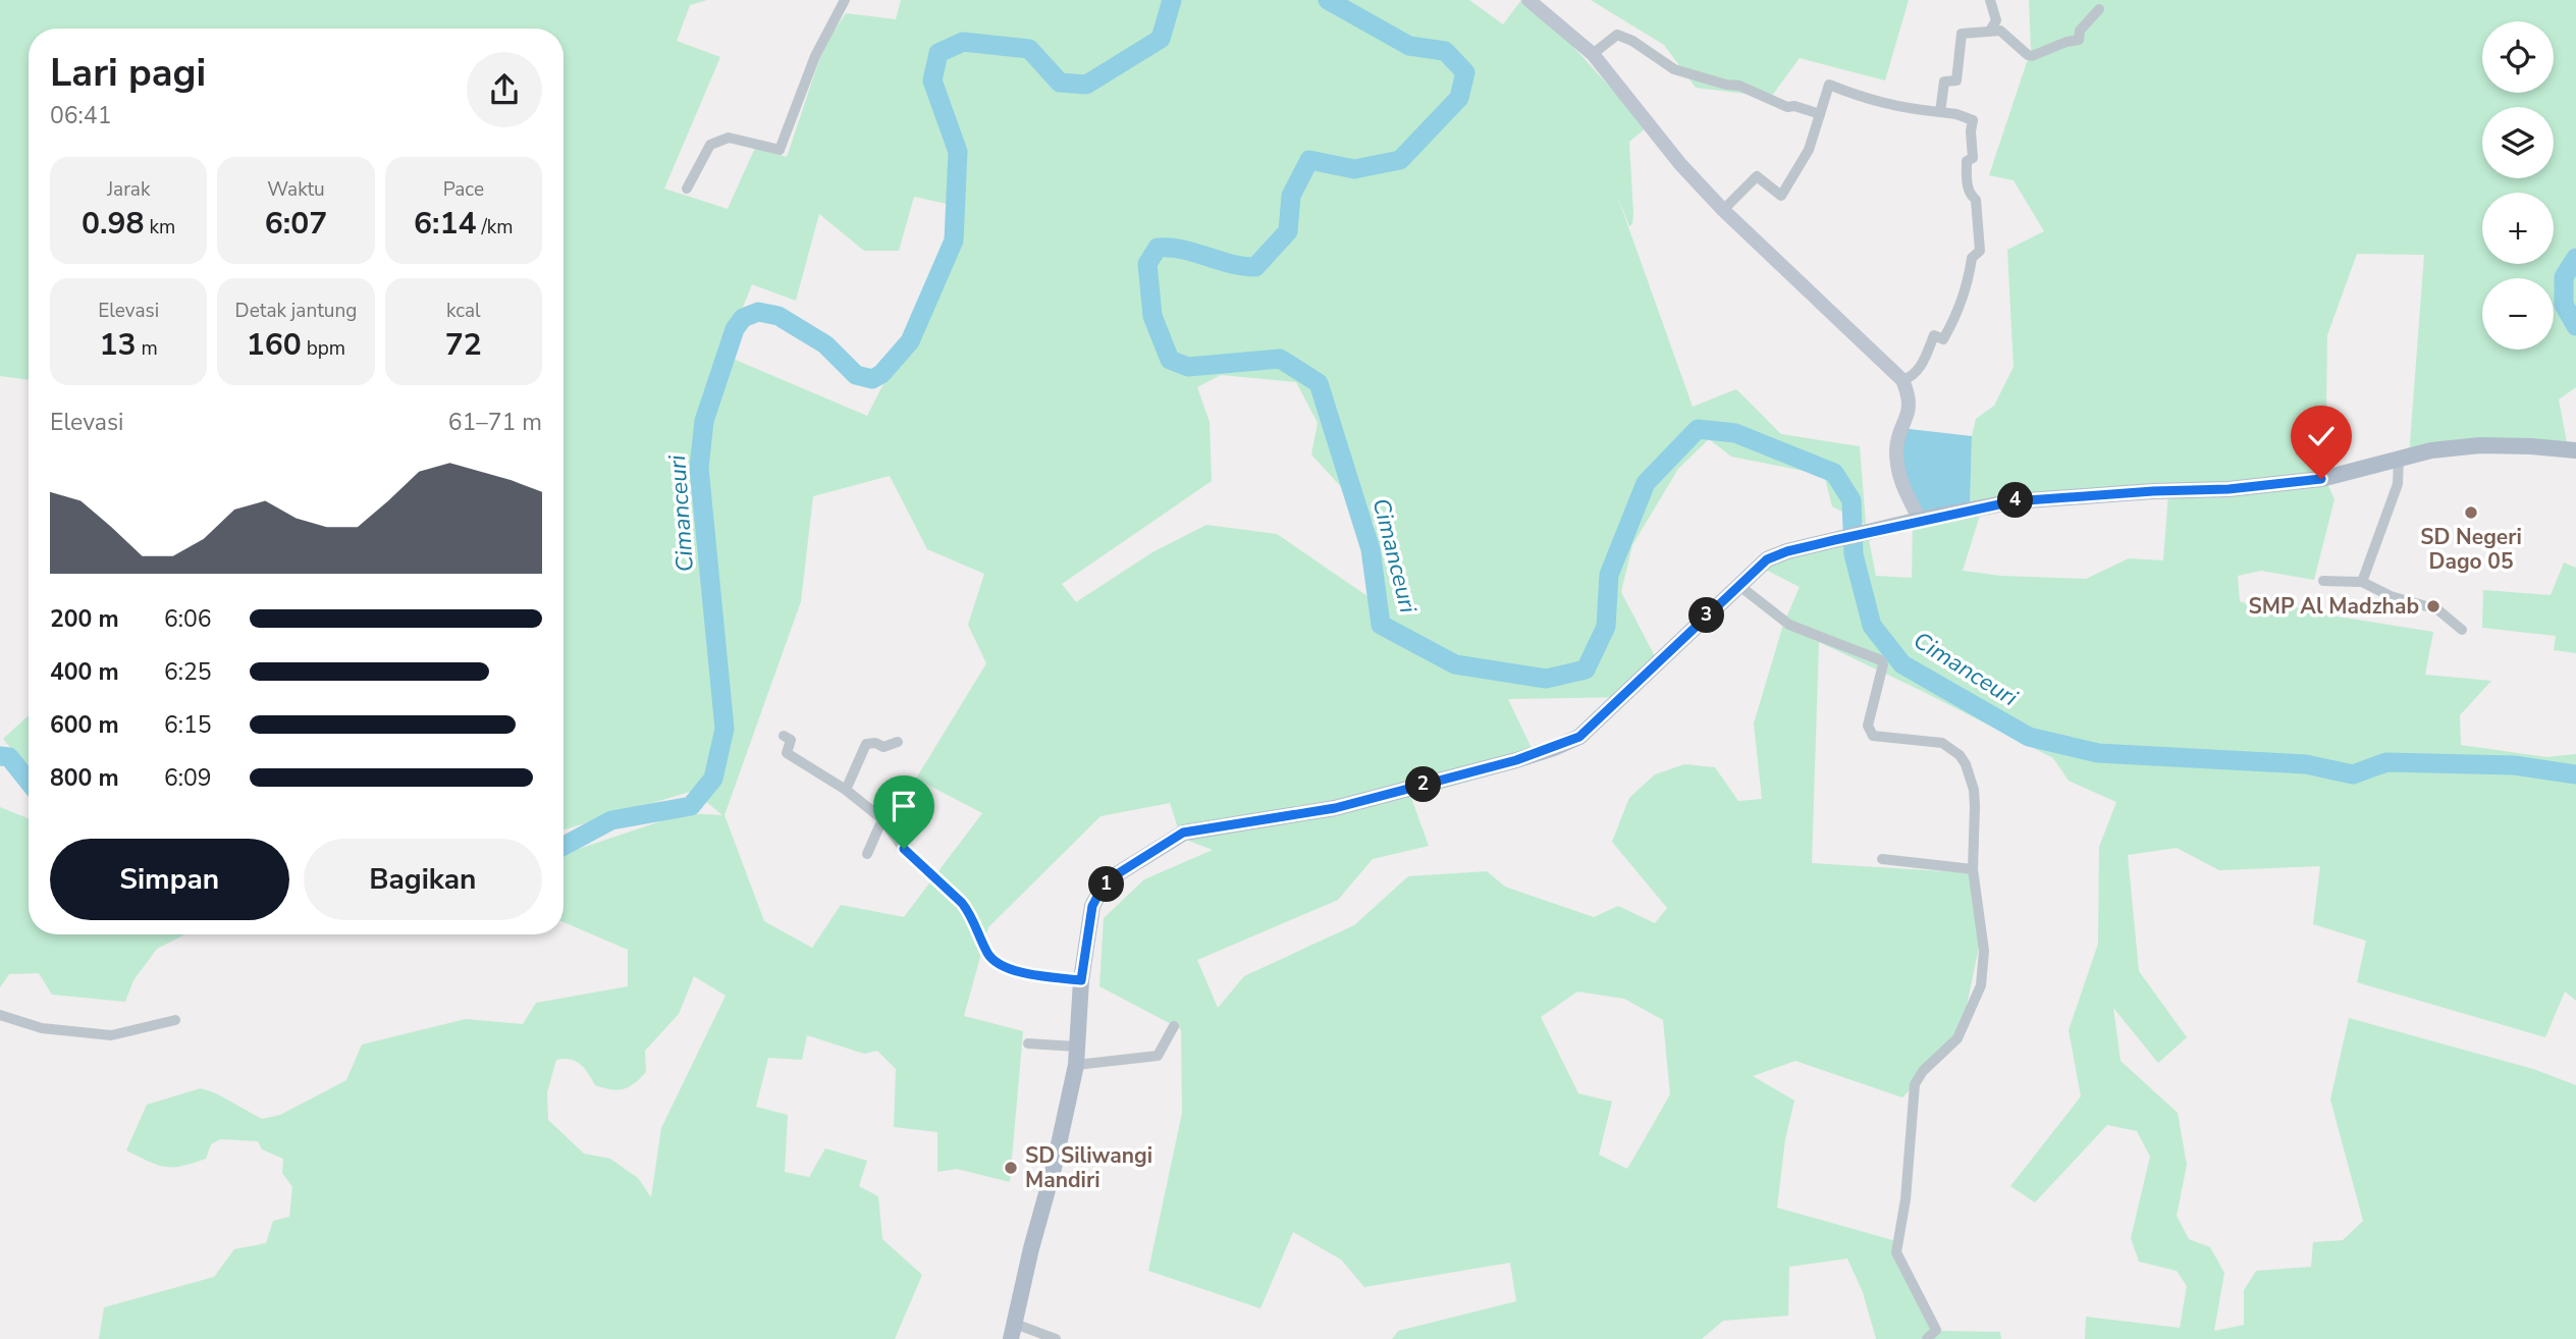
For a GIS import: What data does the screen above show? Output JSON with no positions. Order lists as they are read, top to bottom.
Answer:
{
  "water": ["Cimanceuri"],
  "places": ["SD Negeri Dago 05", "SMP Al Madzhab", "SD Siliwangi Mandiri"],
  "page": {
    "map_buttons": ["+", "−"],
    "heading": ["Lari pagi", "06:41"],
    "stats": [
      ["Jarak", "0.98 km"],
      ["Waktu", "6:07"],
      ["Pace", "6:14 /km"],
      ["Elevasi", "13 m"],
      ["Detak jantung", "160 bpm"],
      ["kcal", "72"]
    ],
    "chart": ["Elevasi", "61–71 m"],
    "pins": [
      "4",
      "3",
      "2",
      "1"
    ],
    "list": [
      {
        "name": "200 m",
        "note": "6:06"
      },
      {
        "name": "400 m",
        "note": "6:25"
      },
      {
        "name": "600 m",
        "note": "6:15"
      },
      {
        "name": "800 m",
        "note": "6:09"
      }
    ],
    "buttons": ["Simpan", "Bagikan"]
  }
}
